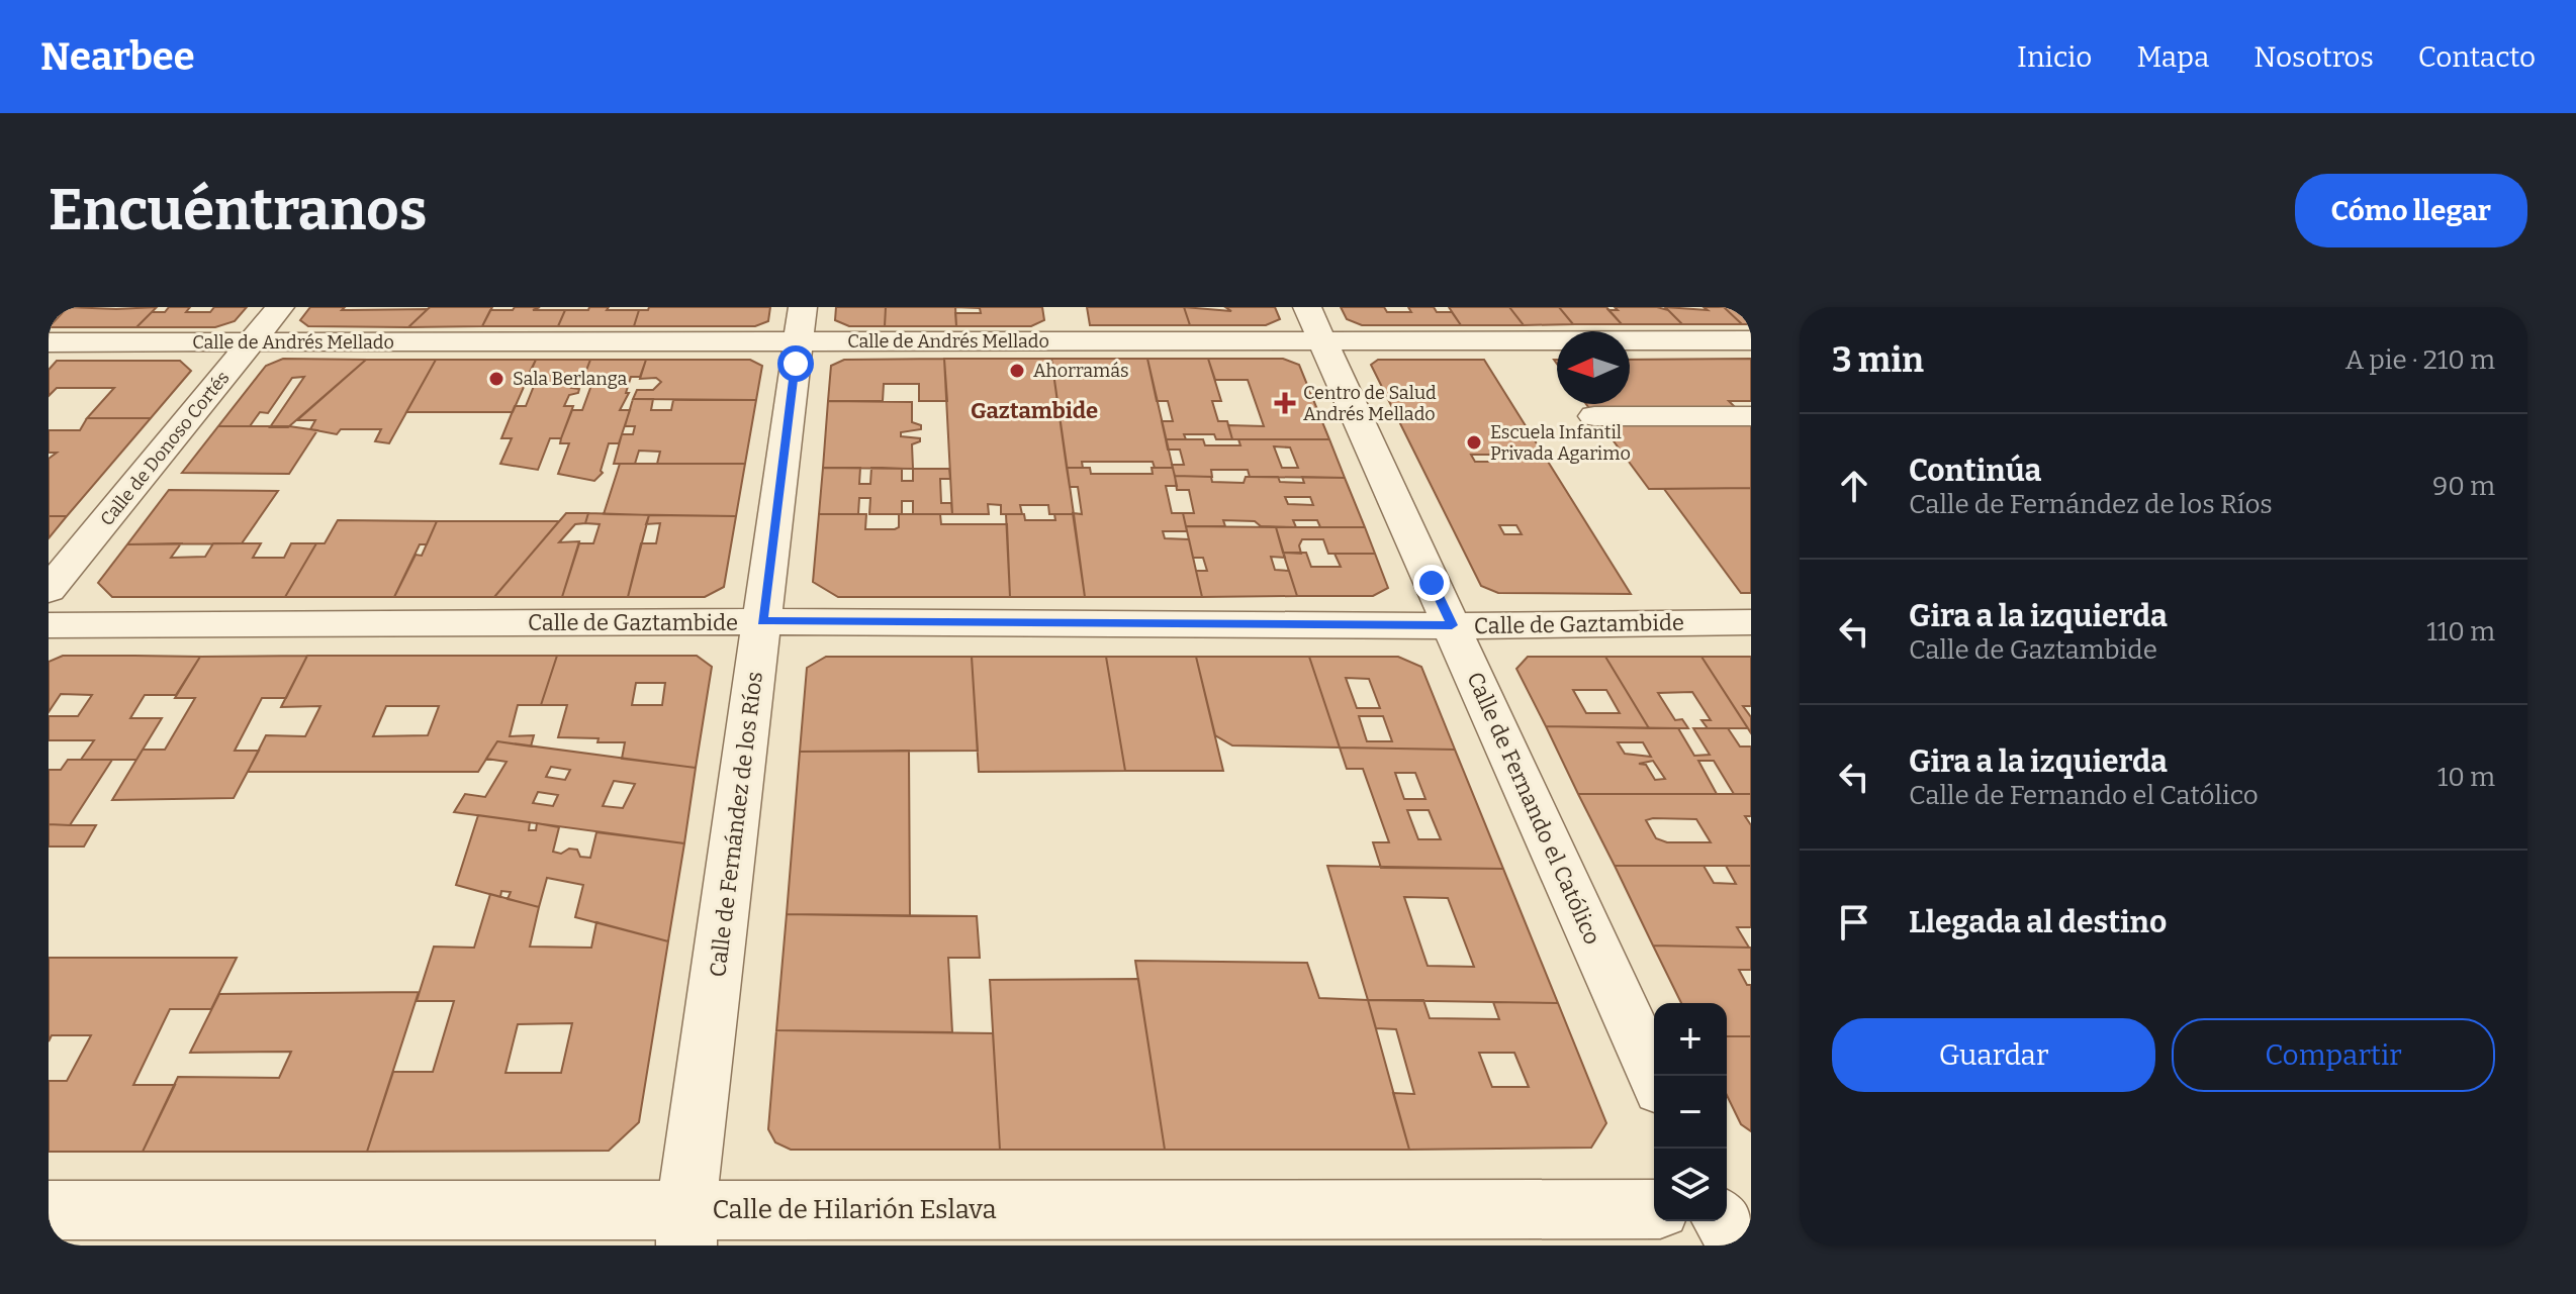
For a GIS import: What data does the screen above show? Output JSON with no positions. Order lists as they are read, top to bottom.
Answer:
{
  "streets": {
    "street": [
      "Calle de Andrés Mellado",
      "Calle de Donoso Cortés",
      "Calle de Gaztambide",
      "Calle de Fernando el Católico",
      "Calle de Fernández de los Ríos",
      "Calle de Hilarión Eslava"
    ]
  },
  "crossings": [
    ["Calle de Andrés Mellado", "Calle de Donoso Cortés"],
    ["Calle de Andrés Mellado", "Calle de Fernando el Católico"],
    ["Calle de Andrés Mellado", "Calle de Fernández de los Ríos"],
    ["Calle de Gaztambide", "Calle de Fernando el Católico"],
    ["Calle de Gaztambide", "Calle de Fernández de los Ríos"],
    ["Calle de Fernández de los Ríos", "Calle de Hilarión Eslava"]
  ],
  "districts": ["Gaztambide"],
  "places": {
    "other": ["Ahorramás", "Sala Berlanga", "Escuela Infantil Privada Agarimo"],
    "health": ["Centro de Salud Andrés Mellado"]
  },
  "north": "left",
  "page": {
    "header": "Nearbee",
    "nav": [
      "Inicio",
      "Mapa",
      "Nosotros",
      "Contacto"
    ],
    "buttons": [
      "Cómo llegar",
      ["Guardar", "Compartir"]
    ],
    "title": "Encuéntranos",
    "heading": ["3 min", "A pie · 210 m"],
    "list": [
      ["Continúa", "Calle de Fernández de los Ríos", "90 m"],
      ["Gira a la izquierda", "Calle de Gaztambide", "110 m"],
      ["Gira a la izquierda", "Calle de Fernando el Católico", "10 m"],
      "Llegada al destino"
    ],
    "map_buttons": ["+", "−"]
  }
}
